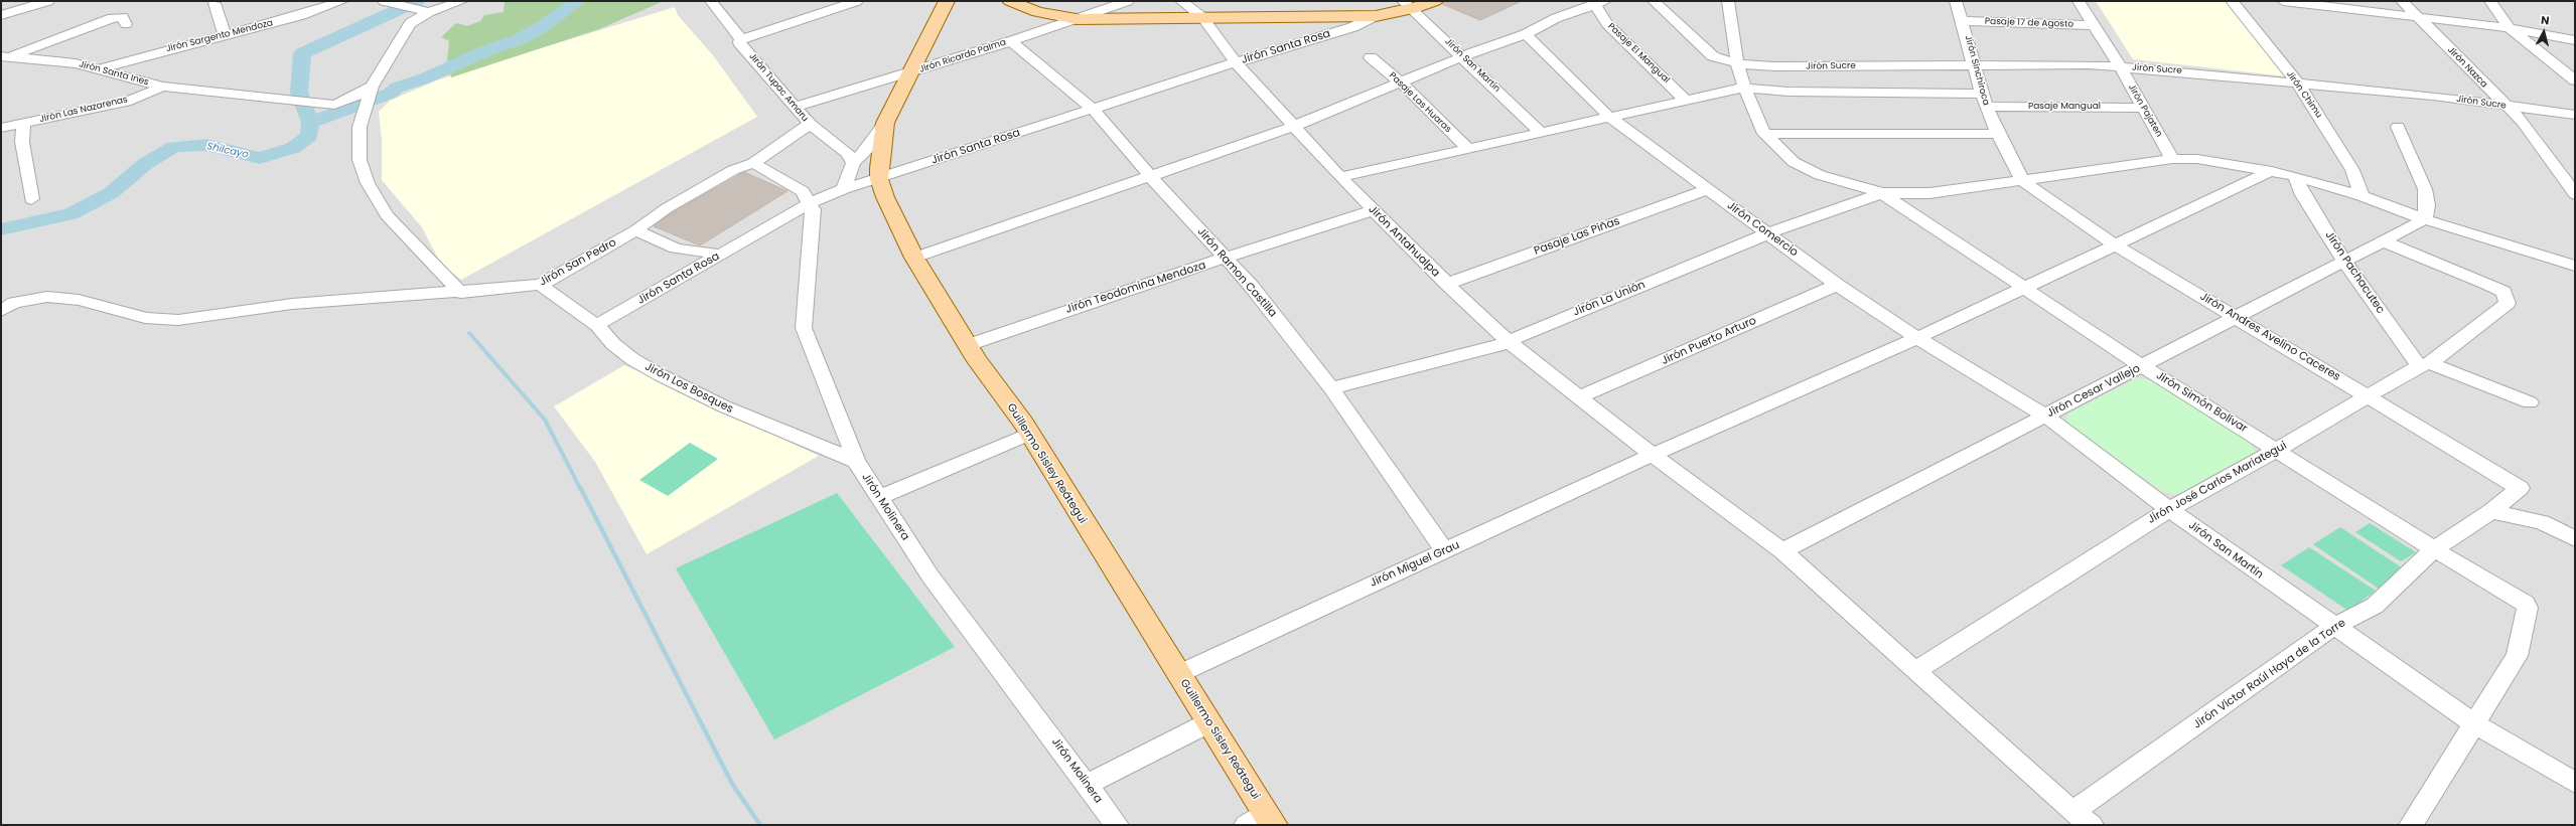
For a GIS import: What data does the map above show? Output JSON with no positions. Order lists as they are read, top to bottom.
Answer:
{
  "streets": {
    "main road": ["Guillermo Sisley Reátegui"],
    "street": [
      "Pasaje 17 de Agosto",
      "Jirón Sargento Mendoza",
      "Jirón Santa Rosa",
      "Pasaje El Mangual",
      "Jirón Ricardo Palma",
      "Jirón San Martin",
      "Jirón Sucre",
      "Jirón Nazca",
      "Jirón Sinchiroca",
      "Jirón Santa Ines",
      "Jirón Tupac Amaru",
      "Jirón Chimu",
      "Pasaje Las Huaras",
      "Pasaje Mangual",
      "Jirón Las Nazarenas",
      "Jirón Pajaten",
      "Jirón Comercio",
      "Pasaje Las Piñas",
      "Jirón Antahualpa",
      "Jirón San Pedro",
      "Jirón Ramon Castilla",
      "Jirón Pachacutec",
      "Jirón Teodomina Mendoza",
      "Jirón La Unión",
      "Jirón Andres Avelino Caceres",
      "Jirón Puerto Arturo",
      "Jirón Los Bosques",
      "Jirón Cesar Vallejo",
      "Jirón Simón Bolívar",
      "Jirón José Carlos Mariategui",
      "Jirón Molinera",
      "Jirón San Martín",
      "Jirón Miguel Grau",
      "Jirón Victor Raúl Haya de la Torre"
    ]
  },
  "crossings": [
    ["Pasaje 17 de Agosto", "Jirón Sinchiroca"],
    ["Pasaje 17 de Agosto", "Jirón Pajaten"],
    ["Jirón Sargento Mendoza", "Jirón Santa Ines"],
    ["Jirón Santa Rosa", "Jirón Antahualpa"],
    ["Jirón Santa Rosa", "Jirón Ramon Castilla"],
    ["Jirón Santa Rosa", "Jirón Los Bosques"],
    ["Jirón Santa Rosa", "Guillermo Sisley Reátegui"],
    ["Jirón Santa Rosa", "Jirón Molinera"],
    ["Pasaje El Mangual", "Pasaje Mangual"],
    ["Jirón Ricardo Palma", "Jirón Tupac Amaru"],
    ["Jirón Ricardo Palma", "Jirón Ramon Castilla"],
    ["Jirón Ricardo Palma", "Guillermo Sisley Reátegui"],
    ["Jirón San Martin", "Pasaje Mangual"],
    ["Jirón Sucre", "Jirón Nazca"],
    ["Jirón Sucre", "Jirón Sinchiroca"],
    ["Jirón Sucre", "Jirón Chimu"],
    ["Jirón Sucre", "Jirón Pajaten"],
    ["Jirón Sinchiroca", "Pasaje Mangual"],
    ["Jirón Sinchiroca", "Jirón Andres Avelino Caceres"],
    ["Jirón Santa Ines", "Jirón Las Nazarenas"],
    ["Jirón Tupac Amaru", "Jirón San Pedro"],
    ["Pasaje Las Huaras", "Pasaje Mangual"],
    ["Pasaje Mangual", "Jirón Pajaten"],
    ["Pasaje Mangual", "Jirón Comercio"],
    ["Pasaje Mangual", "Jirón Antahualpa"],
    ["Jirón Comercio", "Pasaje Las Piñas"],
    ["Jirón Comercio", "Jirón La Unión"],
    ["Jirón Comercio", "Jirón Puerto Arturo"],
    ["Jirón Comercio", "Jirón San Martín"],
    ["Jirón Comercio", "Jirón Miguel Grau"],
    ["Pasaje Las Piñas", "Jirón Antahualpa"],
    ["Jirón Antahualpa", "Jirón Teodomina Mendoza"],
    ["Jirón Antahualpa", "Jirón La Unión"],
    ["Jirón Antahualpa", "Jirón Puerto Arturo"],
    ["Jirón Antahualpa", "Jirón Cesar Vallejo"],
    ["Jirón Antahualpa", "Jirón José Carlos Mariategui"],
    ["Jirón Antahualpa", "Jirón Miguel Grau"],
    ["Jirón Antahualpa", "Jirón Victor Raúl Haya de la Torre"],
    ["Jirón San Pedro", "Jirón Los Bosques"],
    ["Jirón Ramon Castilla", "Jirón Teodomina Mendoza"],
    ["Jirón Ramon Castilla", "Jirón La Unión"],
    ["Jirón Ramon Castilla", "Jirón Miguel Grau"],
    ["Jirón Pachacutec", "Jirón Cesar Vallejo"],
    ["Jirón Pachacutec", "Jirón José Carlos Mariategui"],
    ["Jirón Teodomina Mendoza", "Guillermo Sisley Reátegui"],
    ["Jirón La Unión", "Jirón Simón Bolívar"],
    ["Jirón Andres Avelino Caceres", "Jirón Cesar Vallejo"],
    ["Jirón Andres Avelino Caceres", "Jirón José Carlos Mariategui"],
    ["Jirón Andres Avelino Caceres", "Jirón Miguel Grau"],
    ["Jirón Andres Avelino Caceres", "Jirón Victor Raúl Haya de la Torre"],
    ["Jirón Los Bosques", "Jirón Molinera"],
    ["Jirón Cesar Vallejo", "Jirón Simón Bolívar"],
    ["Jirón Cesar Vallejo", "Jirón José Carlos Mariategui"],
    ["Jirón Cesar Vallejo", "Jirón San Martín"],
    ["Jirón Simón Bolívar", "Jirón José Carlos Mariategui"],
    ["Jirón Simón Bolívar", "Jirón San Martín"],
    ["Jirón Simón Bolívar", "Jirón Miguel Grau"],
    ["Jirón Simón Bolívar", "Jirón Victor Raúl Haya de la Torre"],
    ["Guillermo Sisley Reátegui", "Jirón Miguel Grau"],
    ["Jirón José Carlos Mariategui", "Jirón San Martín"],
    ["Jirón San Martín", "Jirón Miguel Grau"],
    ["Jirón San Martín", "Jirón Victor Raúl Haya de la Torre"]
  ],
  "water": ["Shilcayo"],
  "north": "top"
}
